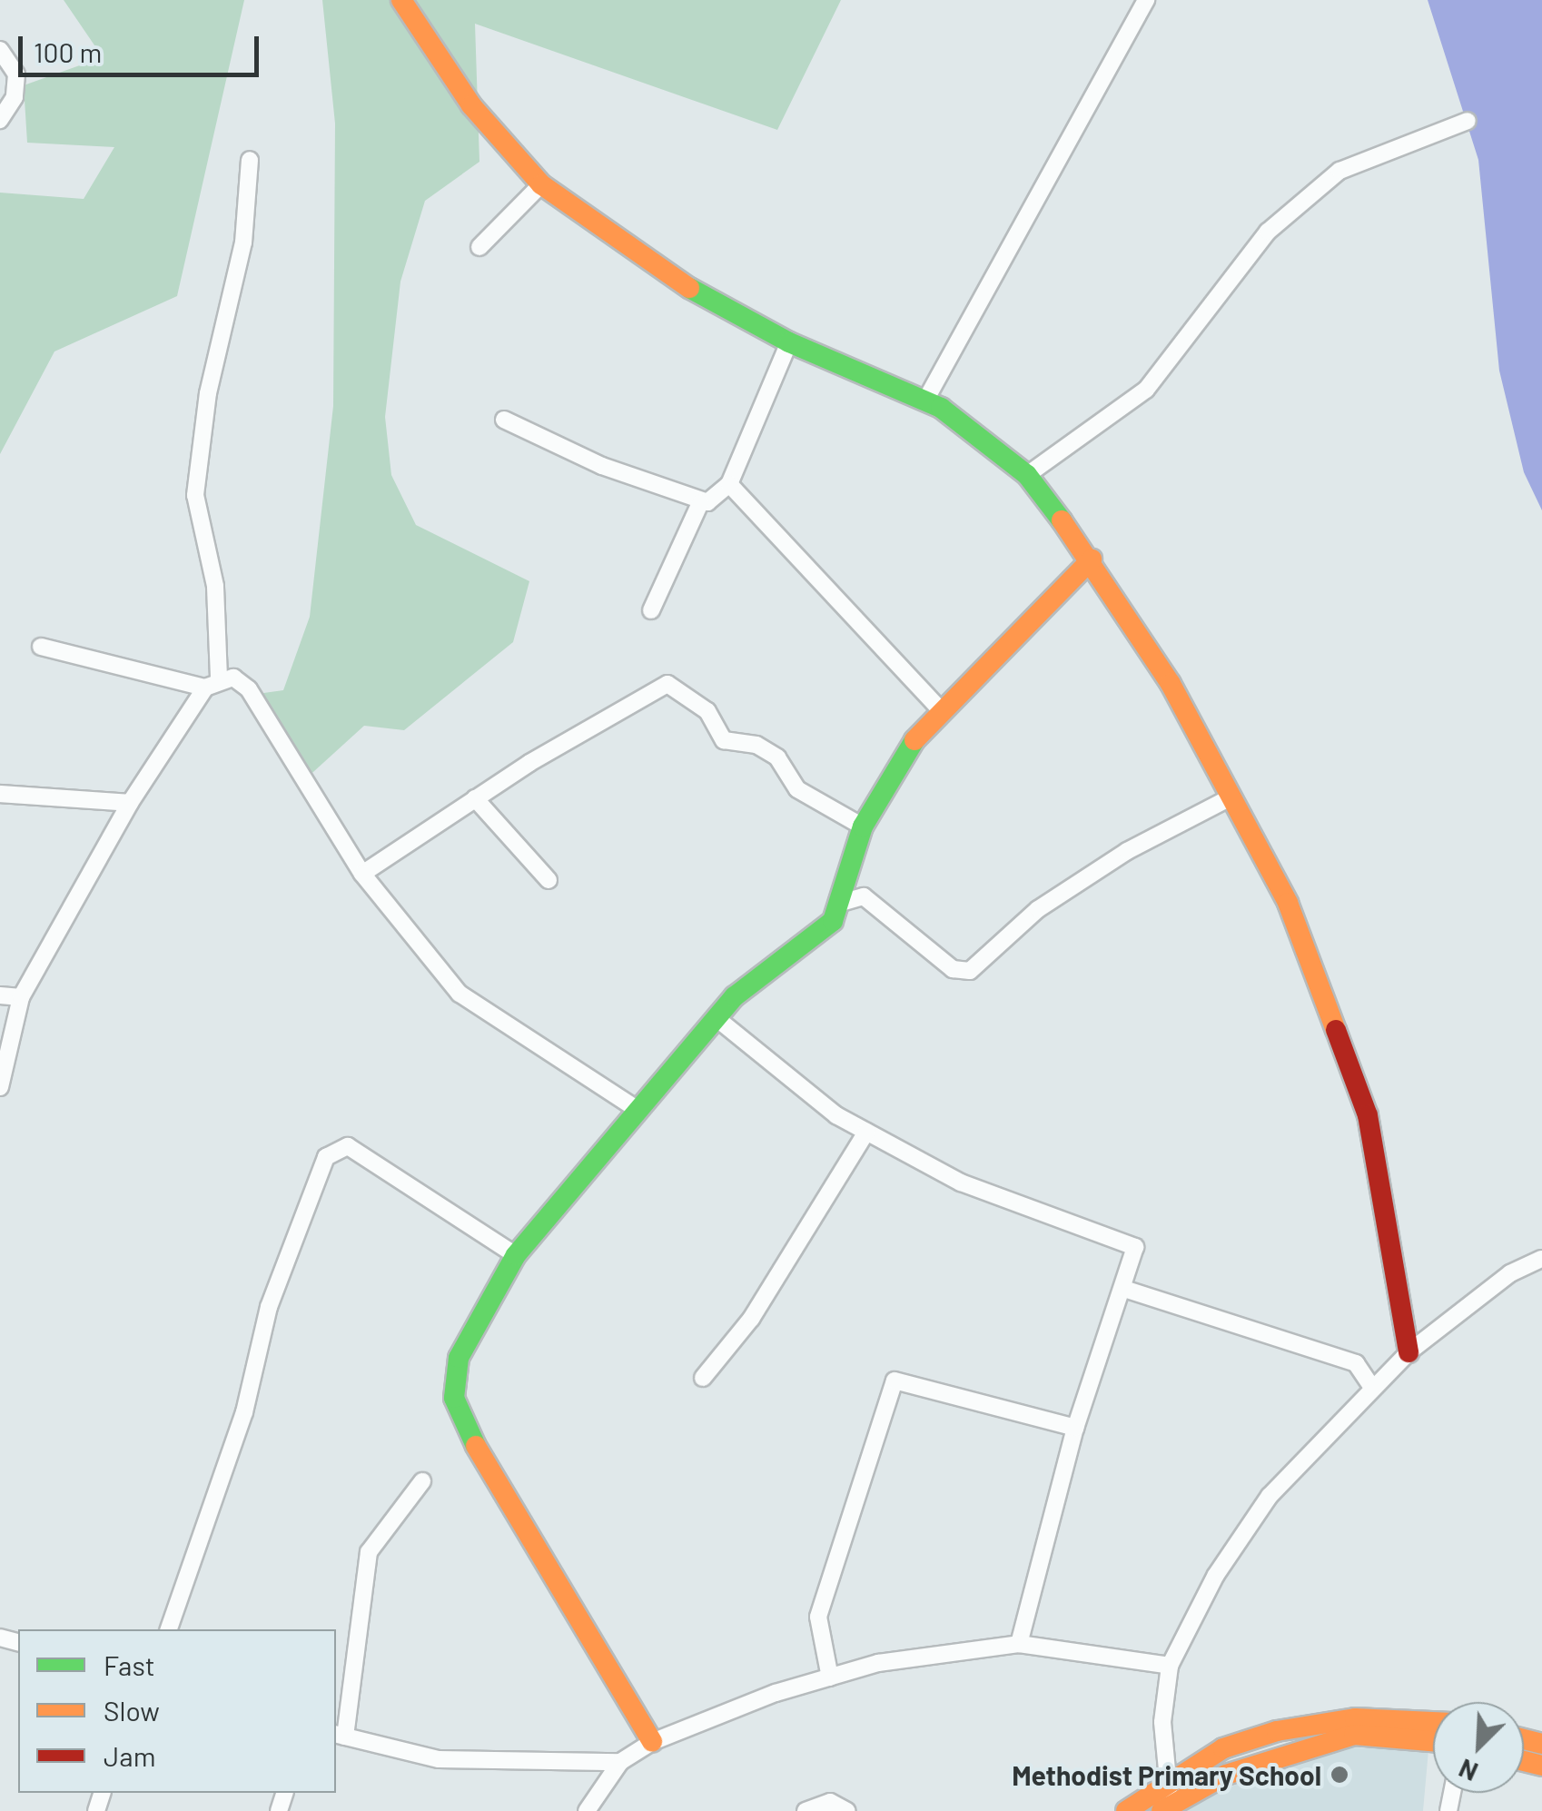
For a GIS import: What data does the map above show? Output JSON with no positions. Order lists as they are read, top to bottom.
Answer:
{
  "places": ["Methodist Primary School"],
  "legend": ["Fast", "Slow", "Jam"],
  "scale_bar": "100 m",
  "north": "bottom left"
}
